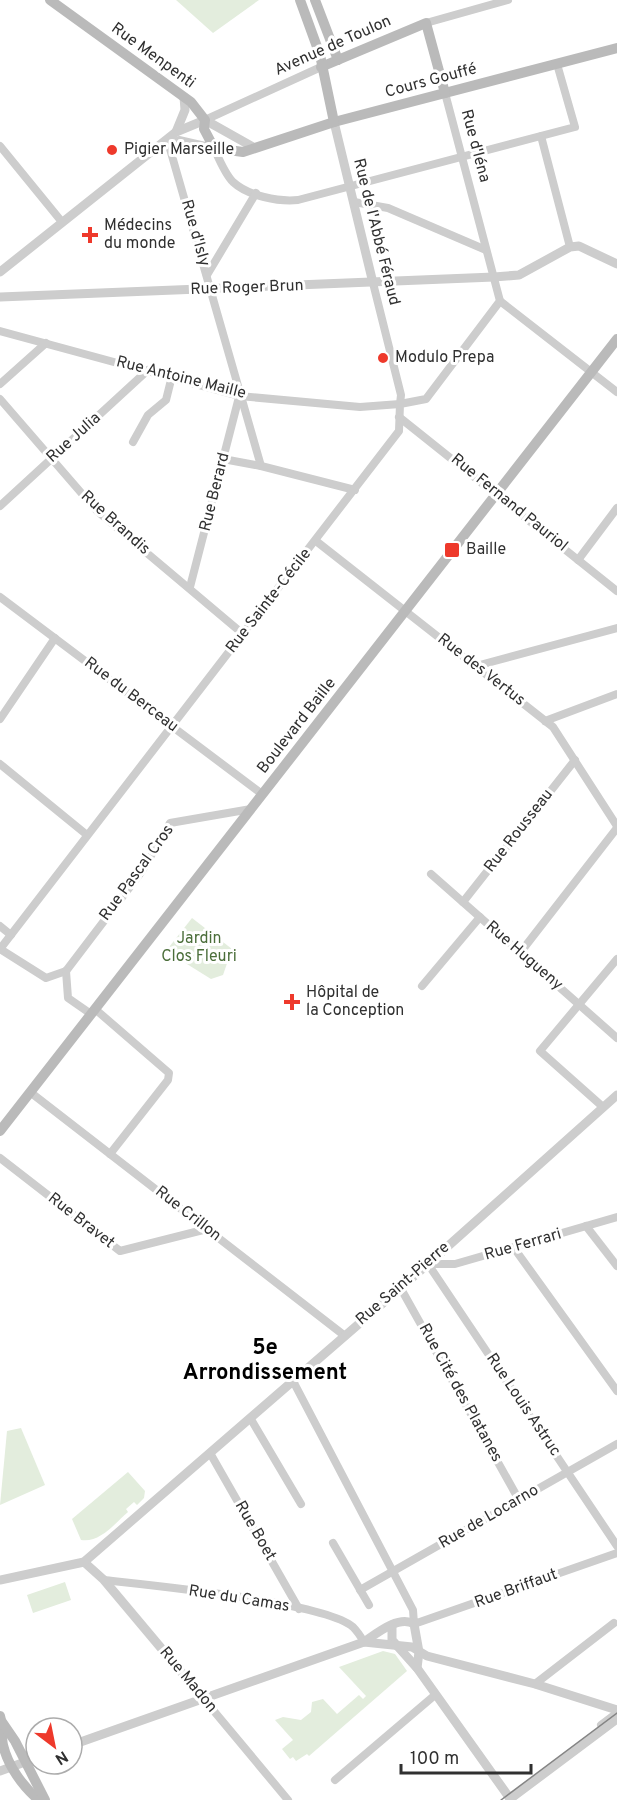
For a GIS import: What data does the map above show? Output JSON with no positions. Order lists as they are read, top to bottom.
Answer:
{
  "streets": {
    "main road": [
      "Avenue de Toulon",
      "Rue Menpenti",
      "Cours Gouffé",
      "Rue d'Iéna",
      "Rue de l'Abbé Féraud",
      "Boulevard Baille"
    ],
    "street": [
      "Rue d'Isly",
      "Rue Roger Brun",
      "Rue Antoine Maille",
      "Rue Julia",
      "Rue Berard",
      "Rue Fernand Pauriol",
      "Rue Brandis",
      "Rue Sainte-Cécile",
      "Rue des Vertus",
      "Rue du Berceau",
      "Rue Rousseau",
      "Rue Pascal Cros",
      "Rue Hugueny",
      "Rue Crillon",
      "Rue Bravet",
      "Rue Ferrari",
      "Rue Saint-Pierre",
      "Rue Cité des Platanes",
      "Rue Louis Astruc",
      "Rue de Locarno",
      "Rue Boet",
      "Rue Briffaut",
      "Rue du Camas",
      "Rue Madon"
    ]
  },
  "crossings": [
    ["Avenue de Toulon", "Rue Menpenti"],
    ["Avenue de Toulon", "Rue d'Iéna"],
    ["Avenue de Toulon", "Rue de l'Abbé Féraud"],
    ["Avenue de Toulon", "Rue d'Isly"],
    ["Cours Gouffé", "Rue d'Iéna"],
    ["Cours Gouffé", "Rue de l'Abbé Féraud"],
    ["Rue d'Iéna", "Rue Roger Brun"],
    ["Rue de l'Abbé Féraud", "Rue Roger Brun"],
    ["Rue de l'Abbé Féraud", "Rue Antoine Maille"],
    ["Rue de l'Abbé Féraud", "Rue Sainte-Cécile"],
    ["Rue d'Isly", "Rue Roger Brun"],
    ["Rue d'Isly", "Rue Antoine Maille"],
    ["Rue d'Isly", "Rue Berard"],
    ["Rue Antoine Maille", "Rue Julia"],
    ["Rue Antoine Maille", "Rue Berard"],
    ["Rue Antoine Maille", "Rue Sainte-Cécile"],
    ["Rue Julia", "Rue Brandis"],
    ["Rue Berard", "Rue Brandis"],
    ["Rue Fernand Pauriol", "Rue Sainte-Cécile"],
    ["Rue Fernand Pauriol", "Boulevard Baille"],
    ["Rue Brandis", "Rue Sainte-Cécile"],
    ["Rue Sainte-Cécile", "Rue des Vertus"],
    ["Rue Sainte-Cécile", "Rue du Berceau"],
    ["Rue des Vertus", "Boulevard Baille"],
    ["Rue des Vertus", "Rue Rousseau"],
    ["Rue du Berceau", "Boulevard Baille"],
    ["Boulevard Baille", "Rue Pascal Cros"],
    ["Boulevard Baille", "Rue Crillon"],
    ["Rue Rousseau", "Rue Hugueny"],
    ["Rue Crillon", "Rue Bravet"],
    ["Rue Crillon", "Rue Saint-Pierre"],
    ["Rue Ferrari", "Rue Saint-Pierre"],
    ["Rue Ferrari", "Rue Louis Astruc"],
    ["Rue Saint-Pierre", "Rue Cité des Platanes"],
    ["Rue Saint-Pierre", "Rue Louis Astruc"],
    ["Rue Saint-Pierre", "Rue Boet"],
    ["Rue Saint-Pierre", "Rue Madon"],
    ["Rue Cité des Platanes", "Rue de Locarno"],
    ["Rue Louis Astruc", "Rue de Locarno"],
    ["Rue Boet", "Rue du Camas"],
    ["Rue du Camas", "Rue Madon"]
  ],
  "districts": ["5e Arrondissement"],
  "parks": ["Jardin Clos Fleuri"],
  "places": {
    "other": ["Pigier Marseille", "Modulo Prepa"],
    "health": ["Médecins du monde", "Hôpital de la Conception"],
    "transit": ["Baille"]
  },
  "scale_bar": "100 m",
  "north": "bottom right"
}
